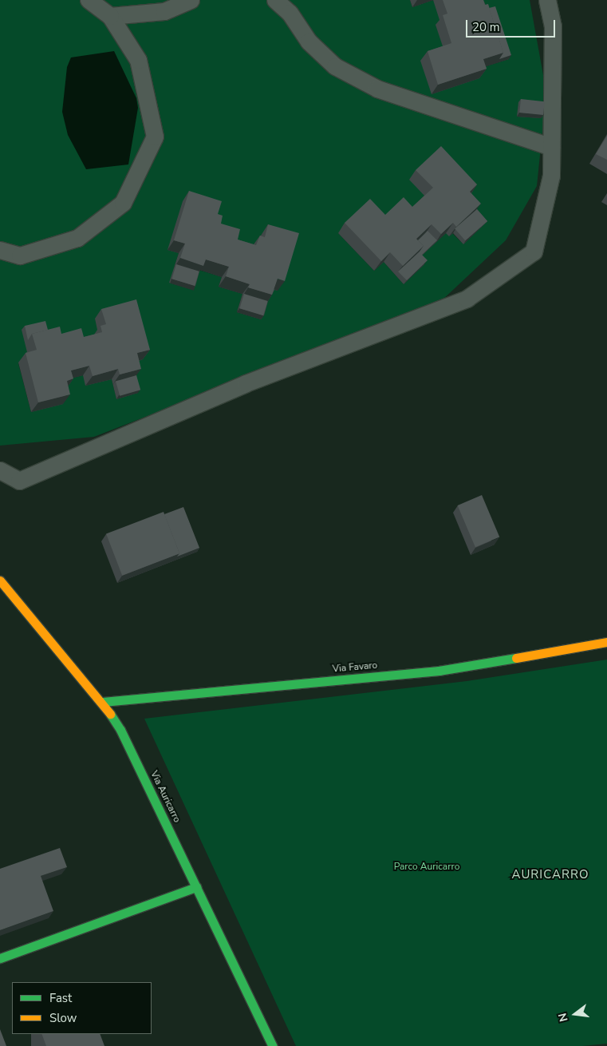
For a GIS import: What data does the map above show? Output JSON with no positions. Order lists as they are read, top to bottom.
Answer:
{
  "streets": {
    "street": ["Via Favaro", "Via Auricarro"]
  },
  "crossings": [
    ["Via Favaro", "Via Auricarro"]
  ],
  "districts": ["AURICARRO"],
  "parks": ["Parco Auricarro"],
  "legend": ["Fast", "Slow"],
  "scale_bar": "20 m",
  "north": "left"
}
